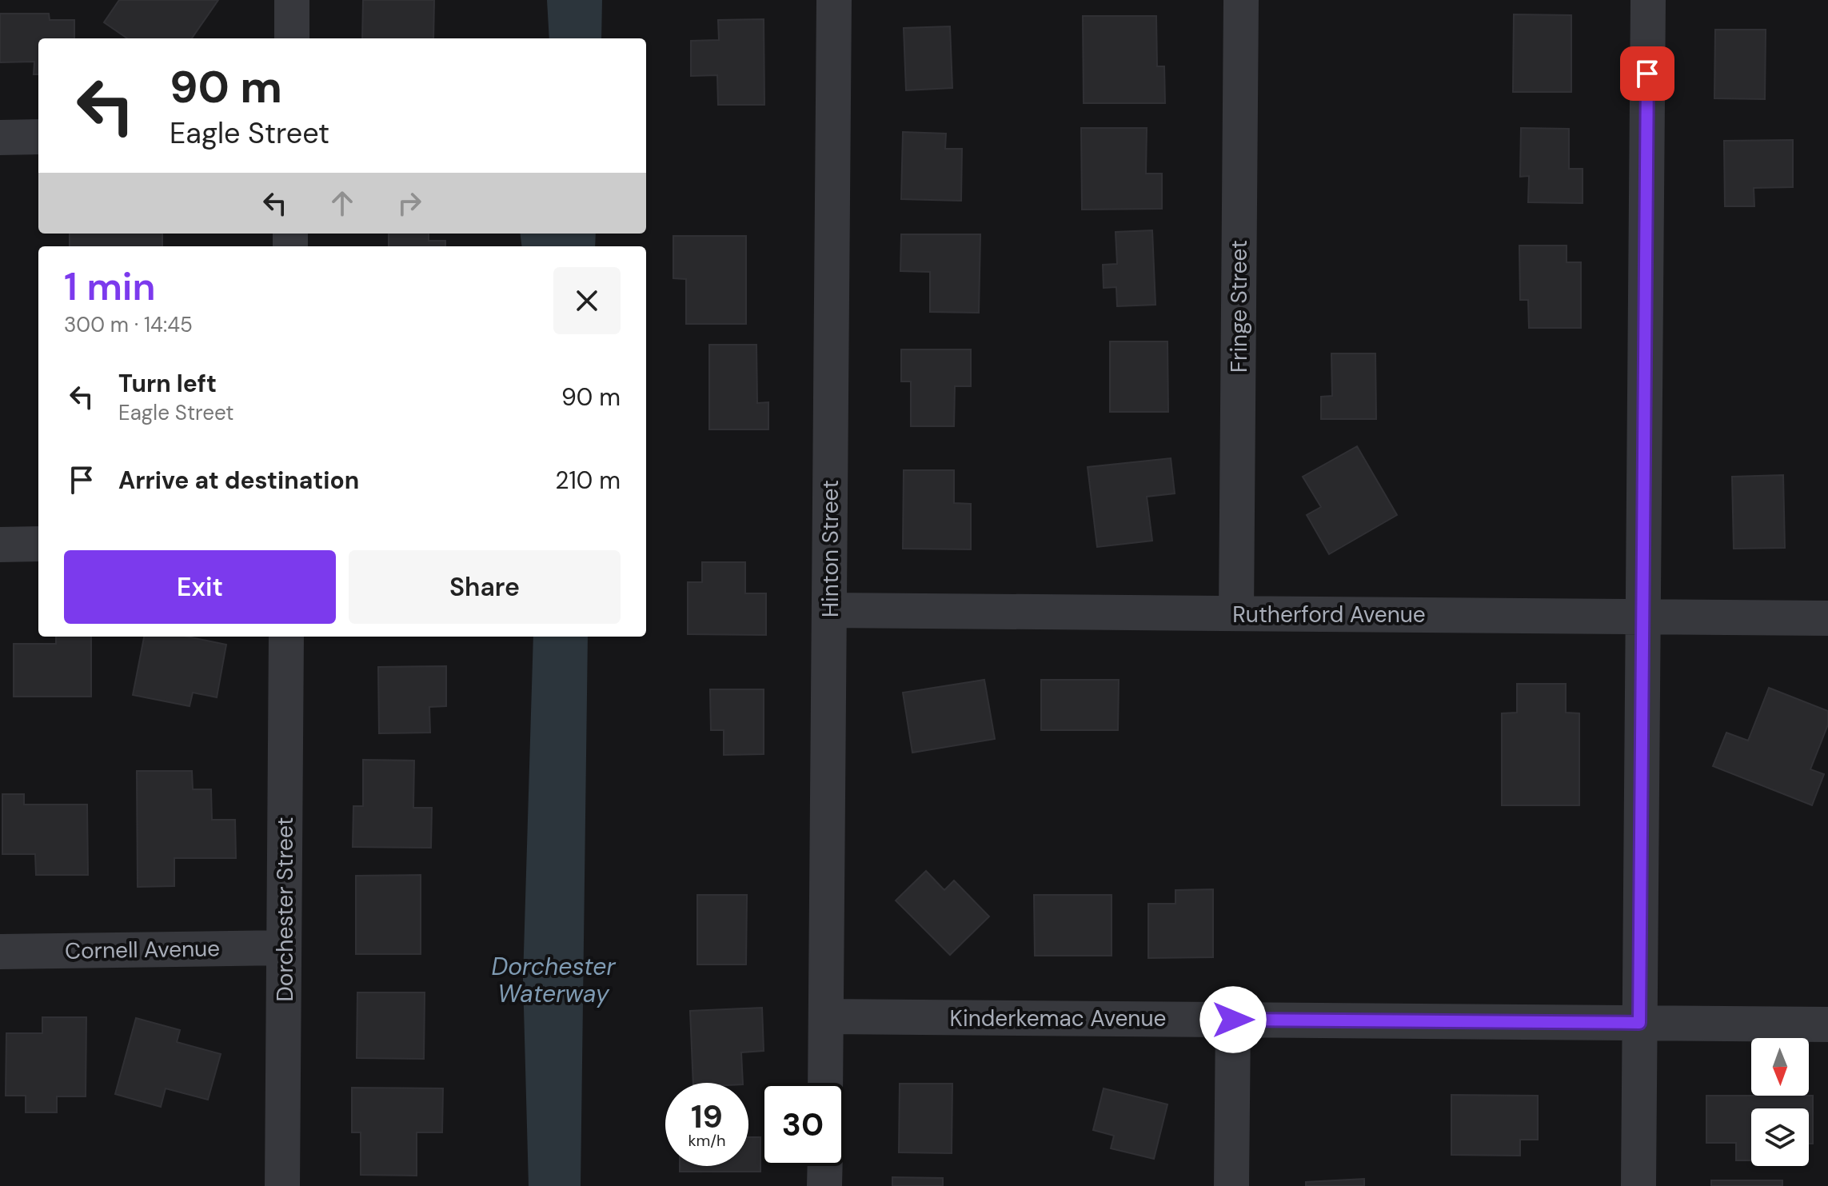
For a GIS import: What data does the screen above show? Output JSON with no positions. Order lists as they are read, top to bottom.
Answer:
{
  "streets": {
    "street": [
      "Fringe Street",
      "Hinton Street",
      "Rutherford Avenue",
      "Dorchester Street",
      "Cornell Avenue",
      "Kinderkemac Avenue"
    ]
  },
  "crossings": [
    ["Fringe Street", "Rutherford Avenue"],
    ["Hinton Street", "Rutherford Avenue"],
    ["Hinton Street", "Kinderkemac Avenue"],
    ["Dorchester Street", "Cornell Avenue"]
  ],
  "water": ["Dorchester Waterway"],
  "north": "bottom",
  "page": {
    "turn": ["90 m", "Eagle Street"],
    "heading": ["1 min", "300 m · 14:45"],
    "list": [
      {
        "name": "Turn left",
        "note": "Eagle Street",
        "value": "90 m"
      },
      {
        "name": "Arrive at destination",
        "value": "210 m"
      }
    ],
    "buttons": ["Exit", "Share"],
    "speed": "19 km/h",
    "limit": "30"
  }
}
